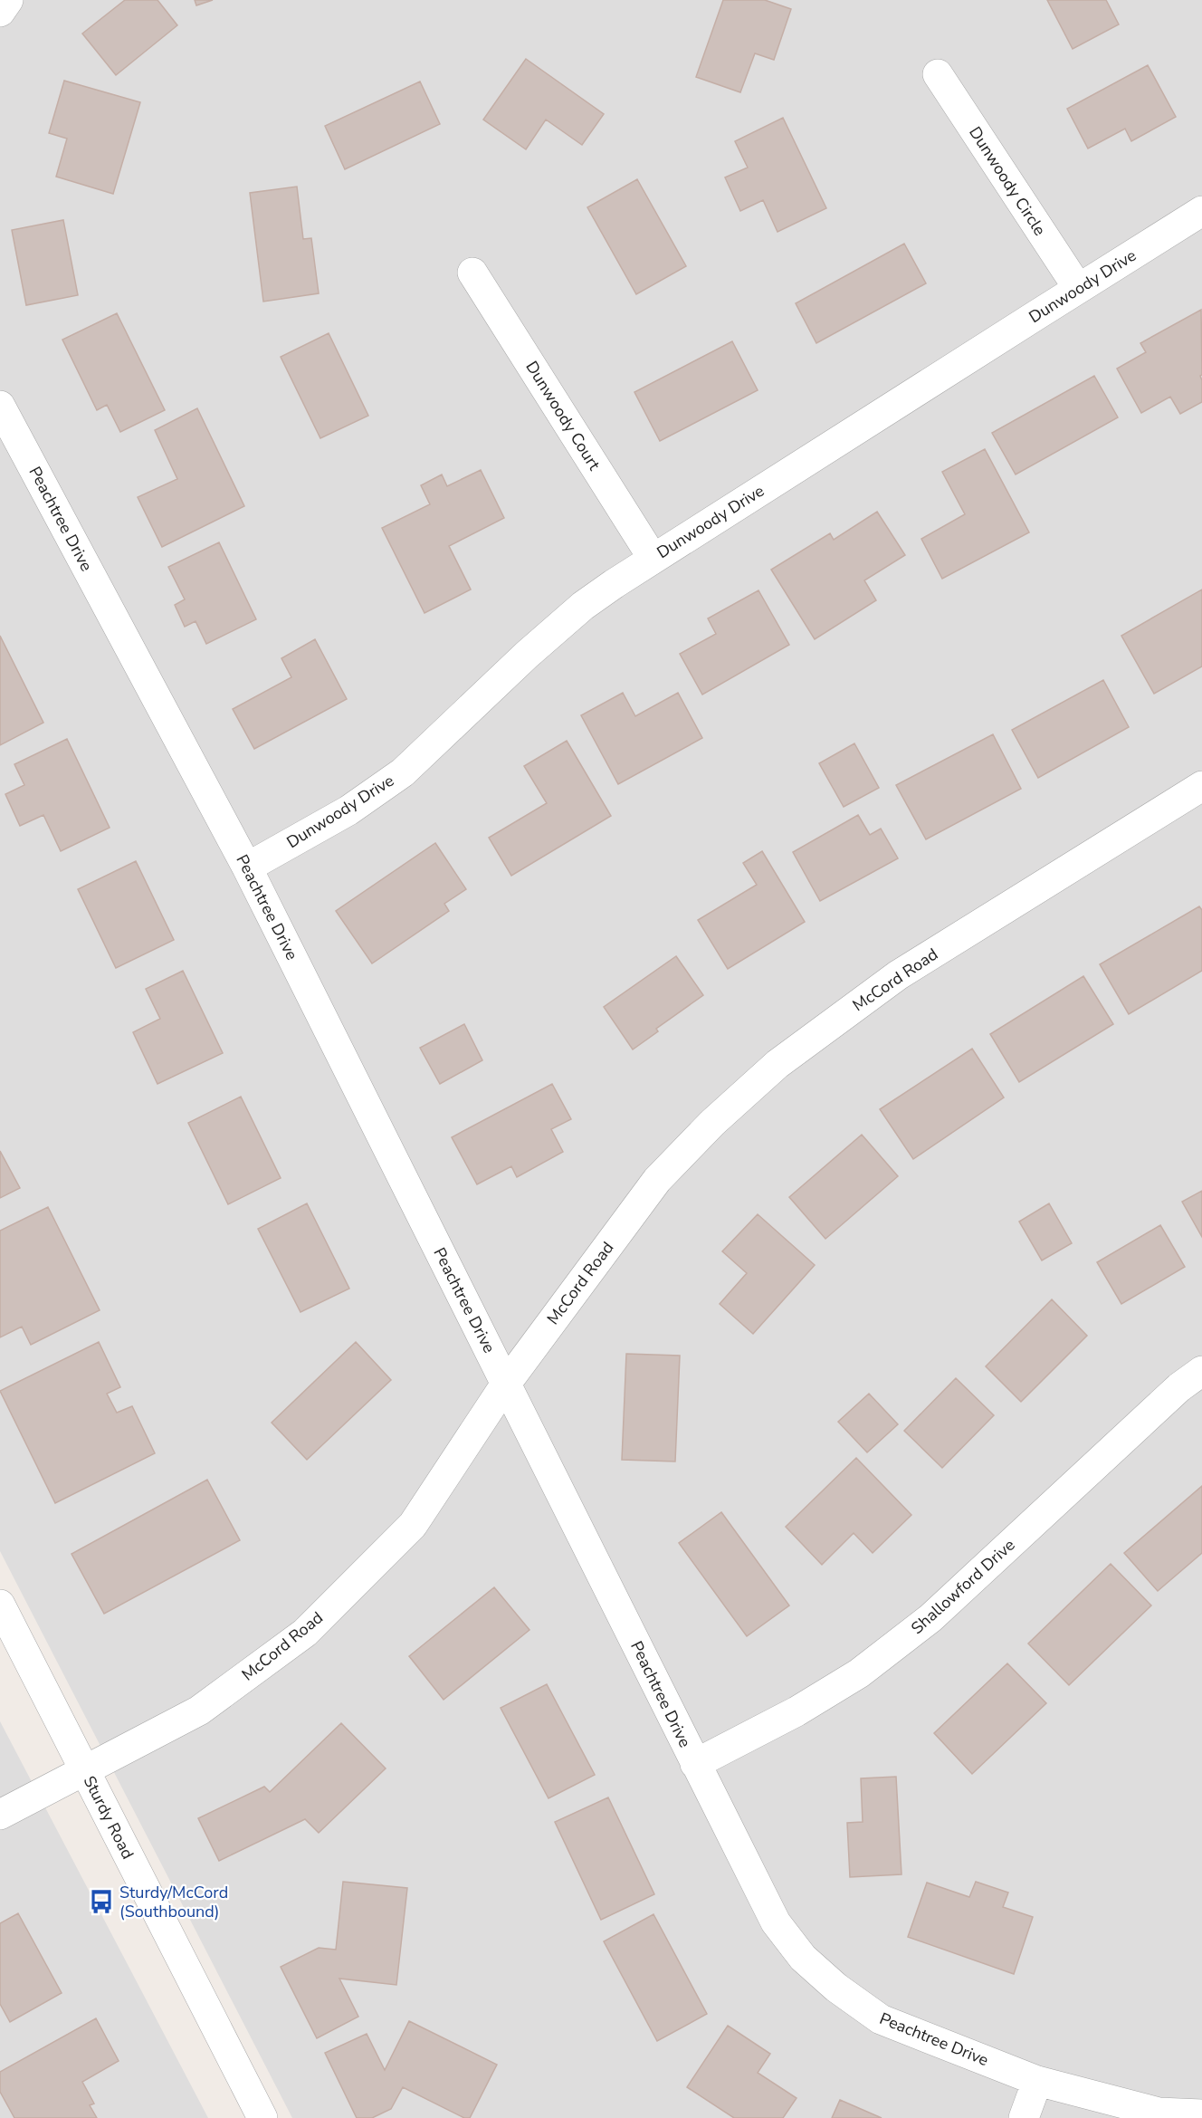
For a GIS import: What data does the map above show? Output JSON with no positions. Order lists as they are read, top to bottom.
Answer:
{
  "streets": {
    "street": [
      "Dunwoody Circle",
      "Dunwoody Drive",
      "Dunwoody Court",
      "Peachtree Drive",
      "McCord Road",
      "Shallowford Drive",
      "Sturdy Road"
    ]
  },
  "crossings": [
    ["Dunwoody Circle", "Dunwoody Drive"],
    ["Dunwoody Drive", "Dunwoody Court"],
    ["Dunwoody Drive", "Peachtree Drive"],
    ["Peachtree Drive", "McCord Road"],
    ["Peachtree Drive", "Shallowford Drive"],
    ["McCord Road", "Sturdy Road"]
  ],
  "places": {
    "bus stop": ["Sturdy/McCord (Southbound)"]
  }
}
